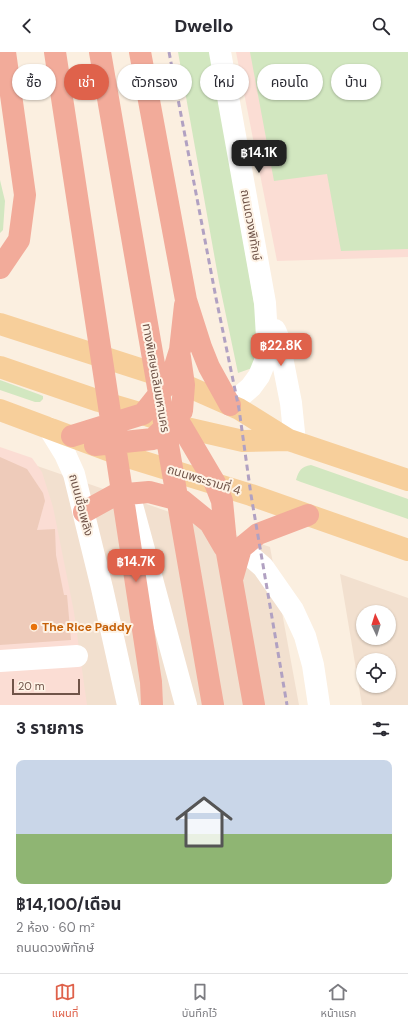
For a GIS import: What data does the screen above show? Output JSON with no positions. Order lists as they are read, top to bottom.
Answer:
{
  "streets": {
    "highway": ["ทางพิเศษเฉลิมมหานคร"],
    "main road": ["ถนนพระรามที่ 4"],
    "street": ["ถนนดวงพิทักษ์", "ถนนเชื้อเพลิง"]
  },
  "places": ["The Rice Paddy"],
  "scale_bar": "20 m",
  "north": "top",
  "page": {
    "header": "Dwello",
    "chip": [
      "ซื้อ",
      "เช่า",
      "ตัวกรอง",
      "ใหม่",
      "คอนโด",
      "บ้าน"
    ],
    "price": ["฿14.1K", "฿22.8K", "฿14.7K"],
    "scale": "20 m",
    "heading": "3 รายการ",
    "list": [
      {
        "name": "฿14,100/เดือน",
        "note": "2 ห้อง · 60 m² · ถนนดวงพิทักษ์"
      }
    ],
    "tabs": ["แผนที่", "บันทึกไว้", "หน้าแรก"]
  }
}
